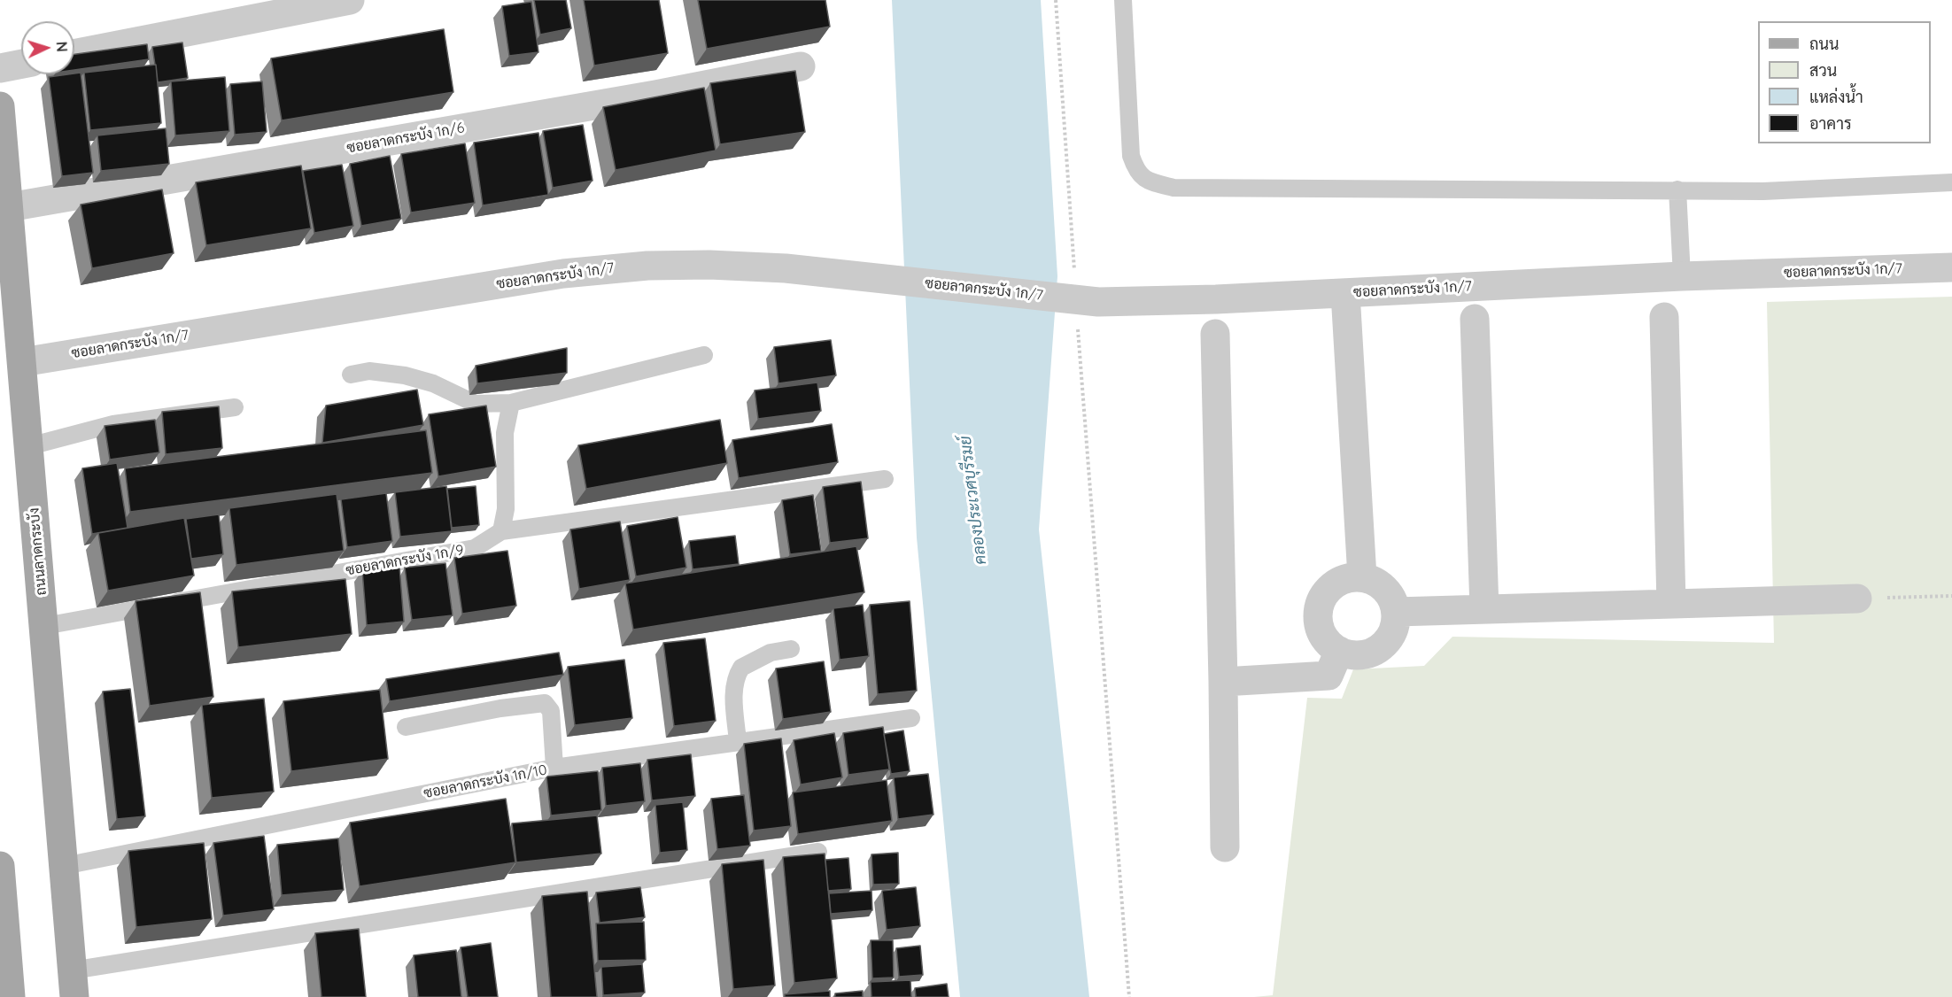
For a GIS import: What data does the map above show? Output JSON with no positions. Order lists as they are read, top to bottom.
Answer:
{
  "streets": {
    "main road": ["ถนนลาดกระบัง"],
    "street": ["ซอยลาดกระบัง 1ก/6", "ซอยลาดกระบัง 1ก/7"],
    "lane": ["ซอยลาดกระบัง 1ก/9", "ซอยลาดกระบัง 1ก/10"]
  },
  "crossings": [
    ["ซอยลาดกระบัง 1ก/6", "ถนนลาดกระบัง"],
    ["ซอยลาดกระบัง 1ก/7", "ถนนลาดกระบัง"],
    ["ถนนลาดกระบัง", "ซอยลาดกระบัง 1ก/9"],
    ["ถนนลาดกระบัง", "ซอยลาดกระบัง 1ก/10"]
  ],
  "water": ["คลองประเวศบุรีรมย์"],
  "legend": [
    "ถนน",
    "สวน",
    "แหล่งน้ำ",
    "อาคาร"
  ],
  "north": "right"
}
